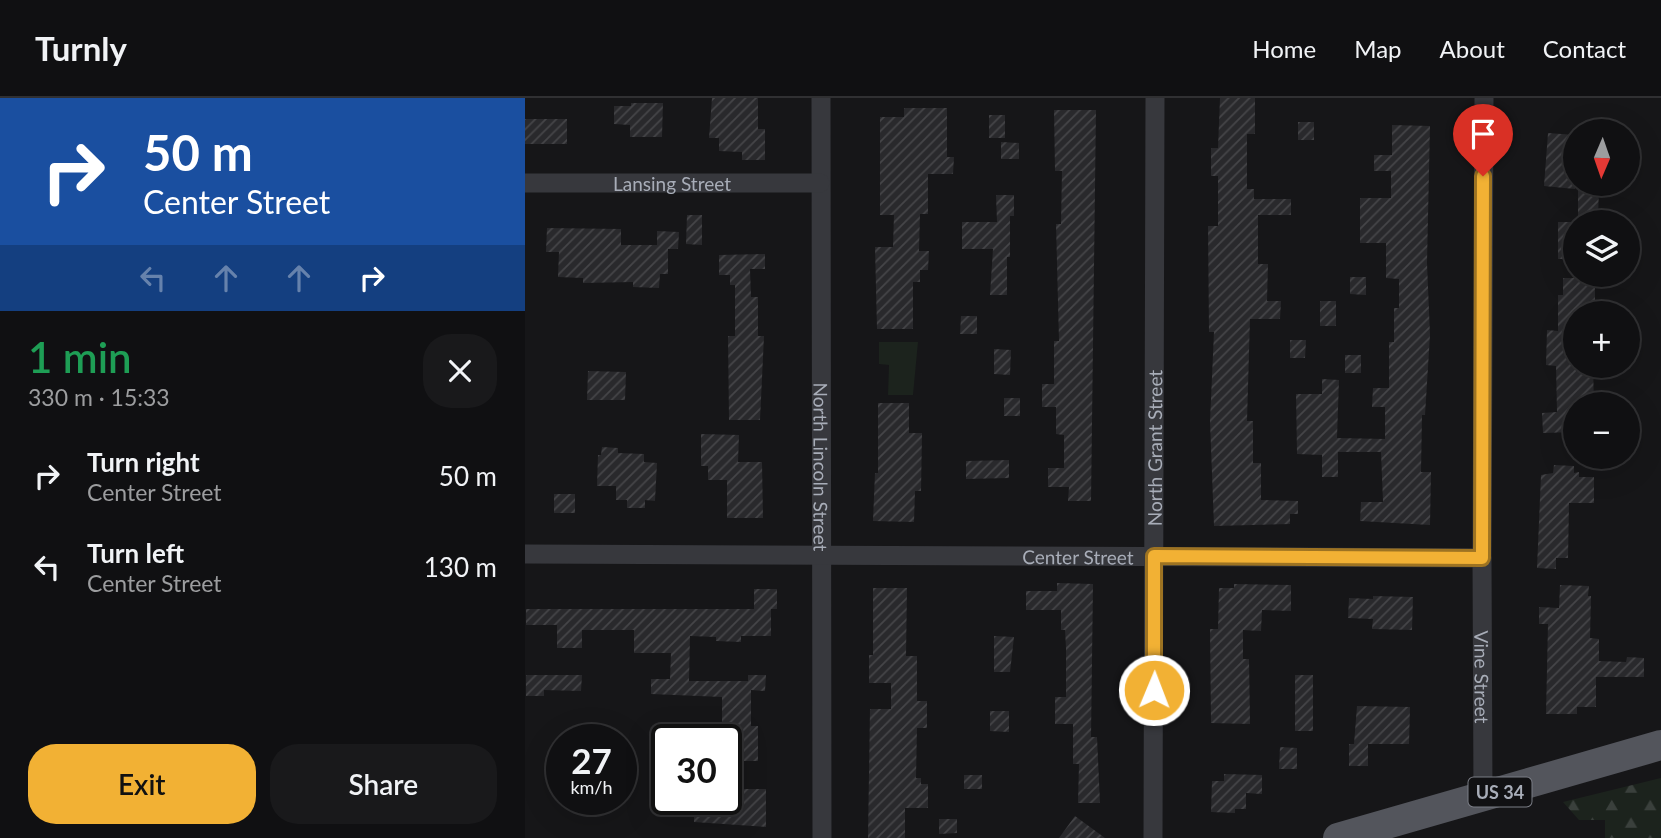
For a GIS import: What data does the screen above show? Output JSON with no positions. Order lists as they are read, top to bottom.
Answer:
{
  "streets": {
    "main road": ["US 34"],
    "street": [
      "Lansing Street",
      "North Grant Street",
      "North Lincoln Street",
      "Center Street",
      "Vine Street"
    ]
  },
  "crossings": [
    ["Lansing Street", "North Lincoln Street"],
    ["North Grant Street", "Center Street"],
    ["North Lincoln Street", "Center Street"],
    ["Center Street", "Vine Street"],
    ["Vine Street", "US 34"]
  ],
  "north": "bottom",
  "page": {
    "header": "Turnly",
    "nav": [
      "Home",
      "Map",
      "About",
      "Contact"
    ],
    "turn": ["50 m", "Center Street"],
    "map_buttons": ["+", "−"],
    "heading": ["1 min", "330 m · 15:33"],
    "list": [
      {
        "name": "Turn right",
        "note": "Center Street",
        "value": "50 m"
      },
      {
        "name": "Turn left",
        "note": "Center Street",
        "value": "130 m"
      }
    ],
    "speed": "27 km/h",
    "limit": "30",
    "buttons": ["Exit", "Share"]
  }
}
